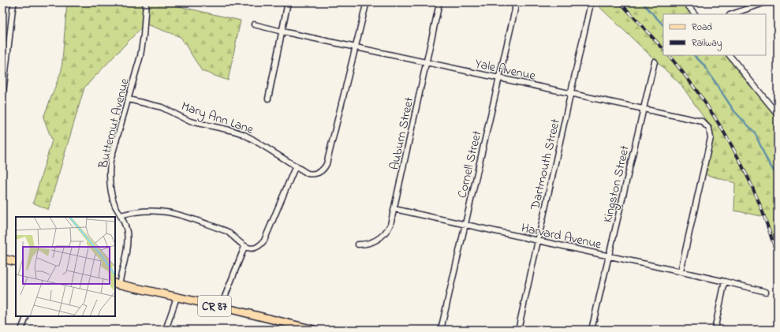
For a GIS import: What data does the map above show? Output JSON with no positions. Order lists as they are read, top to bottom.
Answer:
{
  "streets": {
    "main road": ["CR 87"],
    "street": [
      "Yale Avenue",
      "Mary Ann Lane",
      "Butternut Avenue",
      "Auburn Street",
      "Cornell Street",
      "Dartmouth Street",
      "Kingston Street",
      "Harvard Avenue"
    ]
  },
  "crossings": [
    ["Yale Avenue", "Mary Ann Lane"],
    ["Yale Avenue", "Auburn Street"],
    ["Yale Avenue", "Cornell Street"],
    ["Yale Avenue", "Dartmouth Street"],
    ["Yale Avenue", "Kingston Street"],
    ["Yale Avenue", "Harvard Avenue"],
    ["Mary Ann Lane", "Butternut Avenue"],
    ["Butternut Avenue", "CR 87"],
    ["Auburn Street", "Harvard Avenue"],
    ["Cornell Street", "Harvard Avenue"],
    ["Dartmouth Street", "Harvard Avenue"],
    ["Kingston Street", "Harvard Avenue"]
  ],
  "legend": ["Road", "Railway"]
}
